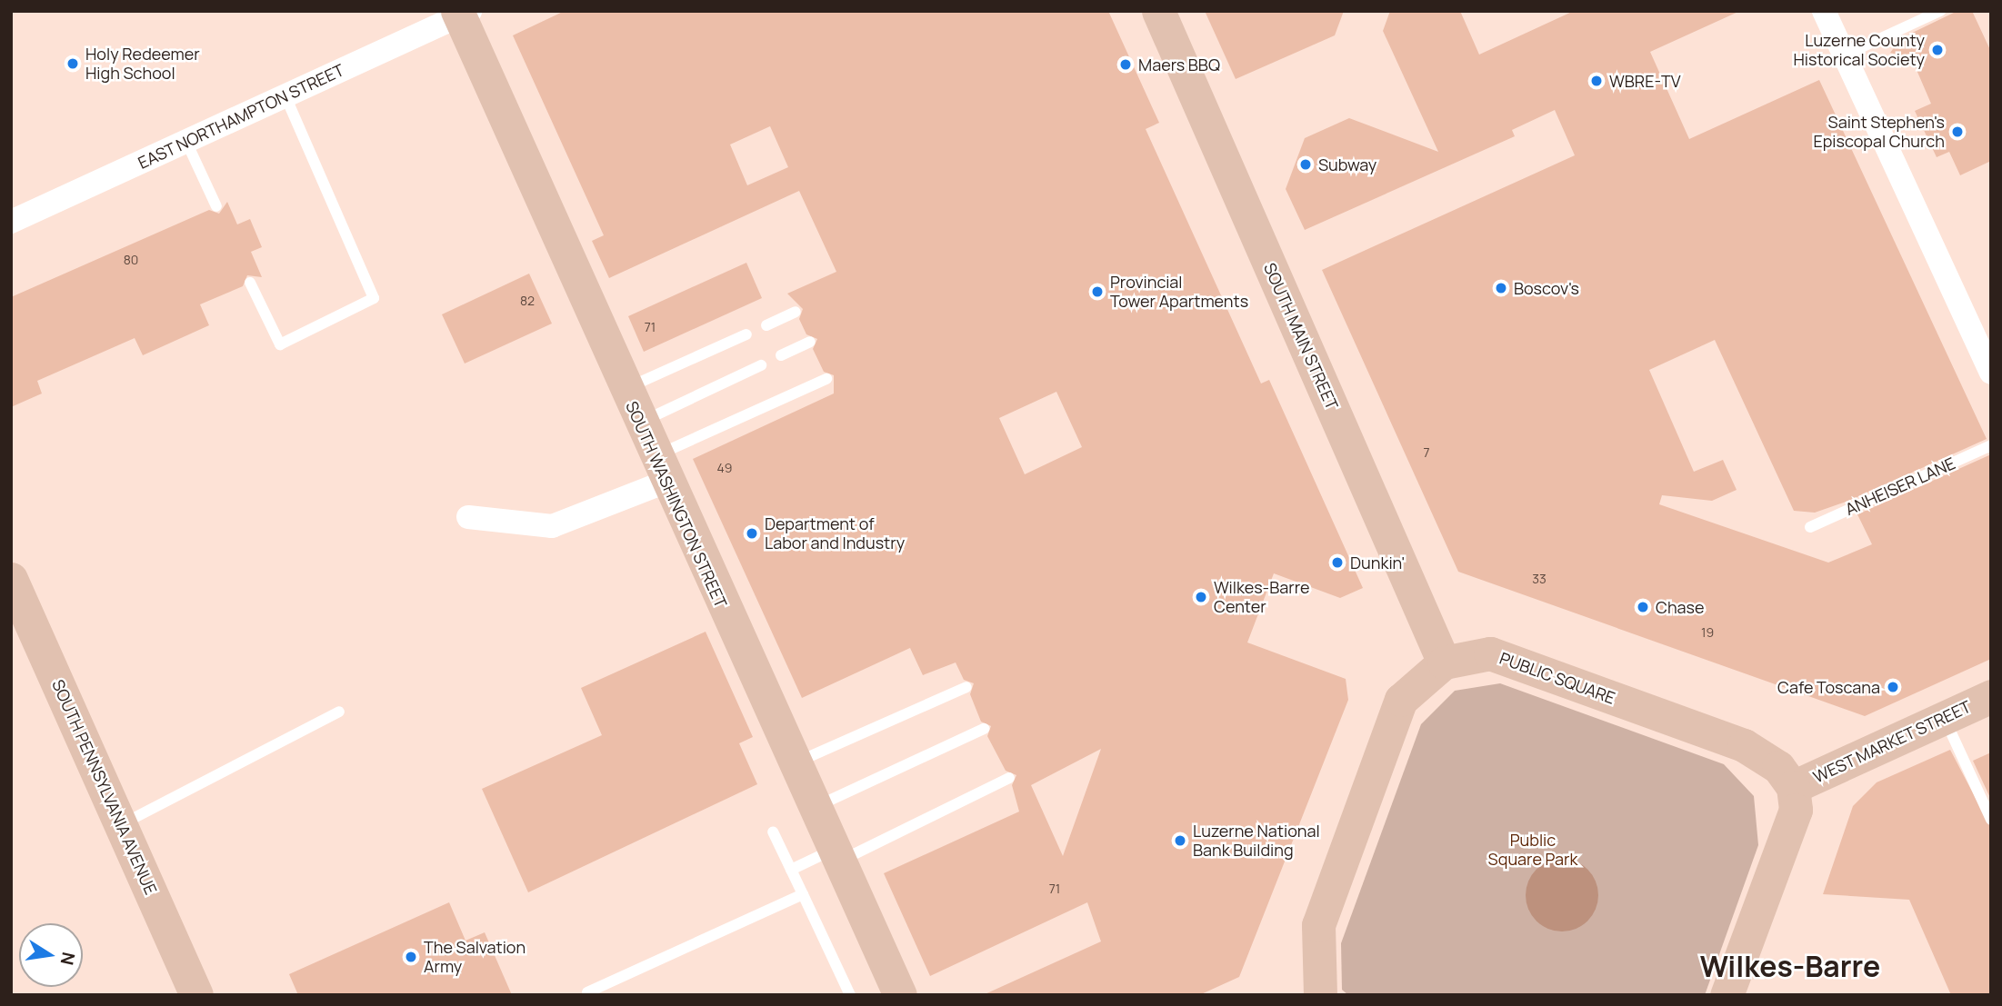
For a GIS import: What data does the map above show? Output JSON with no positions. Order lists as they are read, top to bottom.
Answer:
{
  "streets": {
    "street": [
      "EAST NORTHAMPTON STREET",
      "SOUTH MAIN STREET",
      "SOUTH WASHINGTON STREET",
      "PUBLIC SQUARE",
      "WEST MARKET STREET",
      "SOUTH PENNSYLVANIA AVENUE"
    ],
    "lane": ["ANHEISER LANE"]
  },
  "crossings": [
    ["EAST NORTHAMPTON STREET", "SOUTH WASHINGTON STREET"],
    ["SOUTH MAIN STREET", "PUBLIC SQUARE"],
    ["PUBLIC SQUARE", "WEST MARKET STREET"]
  ],
  "districts": ["Wilkes-Barre"],
  "parks": ["Public Square Park"],
  "places": [
    "Luzerne County Historical Society",
    "Holy Redeemer High School",
    "Maers BBQ",
    "WBRE-TV",
    "Saint Stephen's Episcopal Church",
    "Subway",
    "Boscov's",
    "Provincial Tower Apartments",
    "Department of Labor and Industry",
    "Dunkin'",
    "Wilkes-Barre Center",
    "Chase",
    "Cafe Toscana",
    "Luzerne National Bank Building",
    "The Salvation Army"
  ],
  "house_numbers": [
    "80",
    "82",
    "71",
    "7",
    "49",
    "33",
    "19",
    "71"
  ],
  "north": "right"
}
